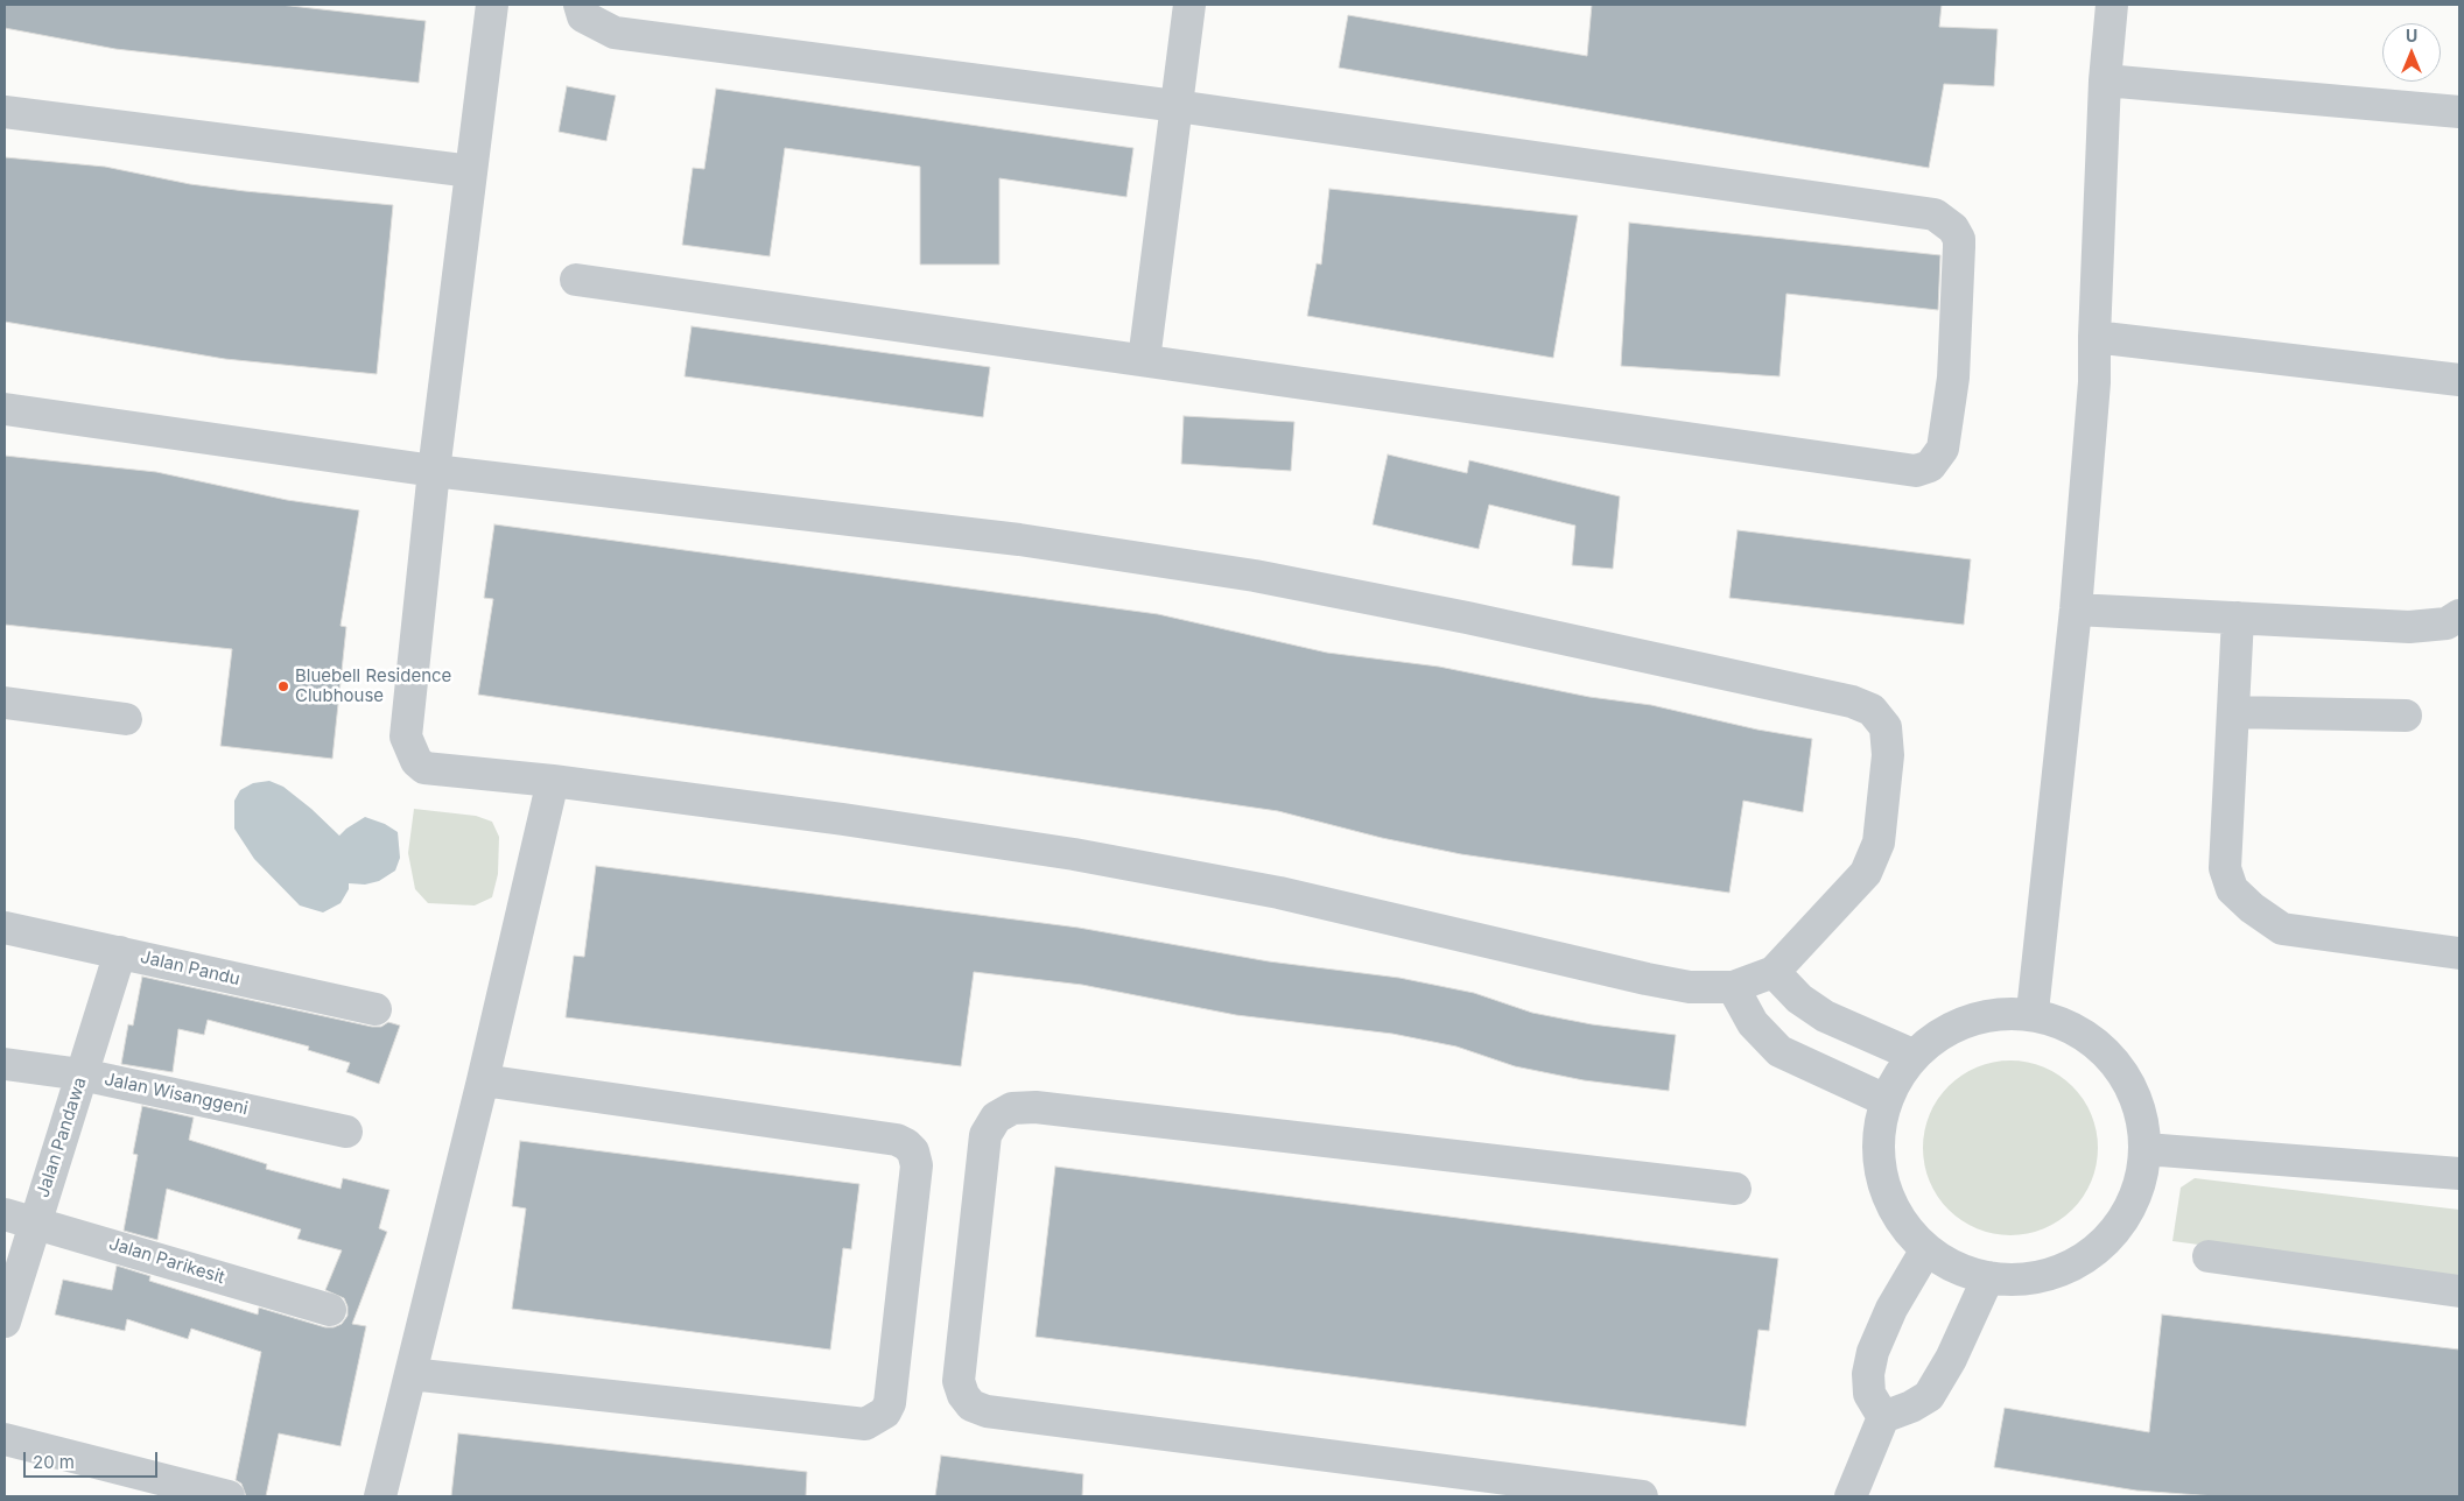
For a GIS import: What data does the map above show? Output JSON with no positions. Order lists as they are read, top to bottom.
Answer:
{
  "streets": {
    "street": [
      "Jalan Pandu",
      "Jalan Wisanggeni",
      "Jalan Pandawa",
      "Jalan Parikesit"
    ]
  },
  "crossings": [
    ["Jalan Pandu", "Jalan Pandawa"],
    ["Jalan Wisanggeni", "Jalan Pandawa"],
    ["Jalan Pandawa", "Jalan Parikesit"]
  ],
  "places": ["Bluebell Residence Clubhouse"],
  "scale_bar": "20 m",
  "north": "top"
}
